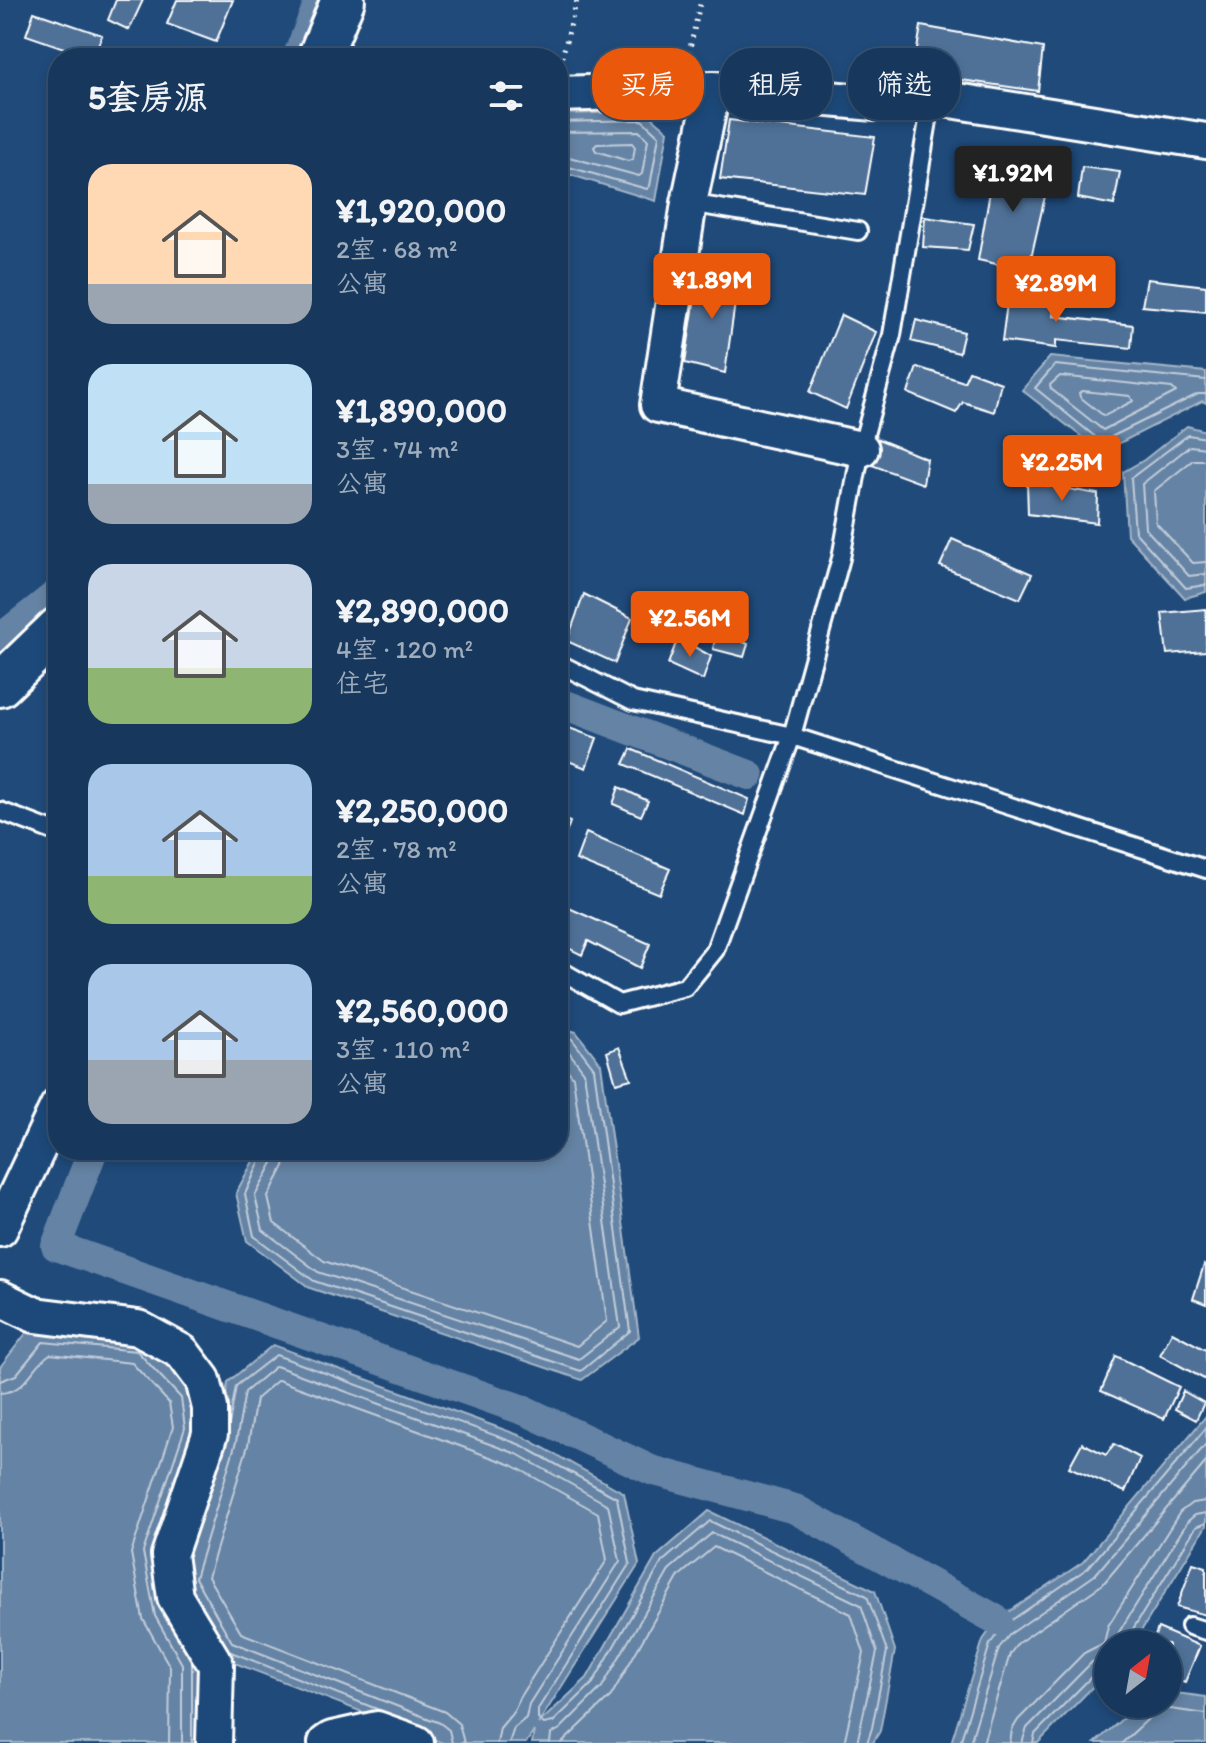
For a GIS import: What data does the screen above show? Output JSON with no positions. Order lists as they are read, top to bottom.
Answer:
{
  "north": "top right",
  "page": {
    "chip": ["买房", "租房", "筛选"],
    "heading": "5套房源",
    "list": [
      {
        "name": "¥1,920,000",
        "note": "2室 · 68 m² · 公寓"
      },
      {
        "name": "¥1,890,000",
        "note": "3室 · 74 m² · 公寓"
      },
      {
        "name": "¥2,890,000",
        "note": "4室 · 120 m² · 住宅"
      },
      {
        "name": "¥2,250,000",
        "note": "2室 · 78 m² · 公寓"
      },
      {
        "name": "¥2,560,000",
        "note": "3室 · 110 m² · 公寓"
      }
    ],
    "price": [
      "¥1.92M",
      "¥1.89M",
      "¥2.89M",
      "¥2.25M",
      "¥2.56M"
    ]
  }
}
